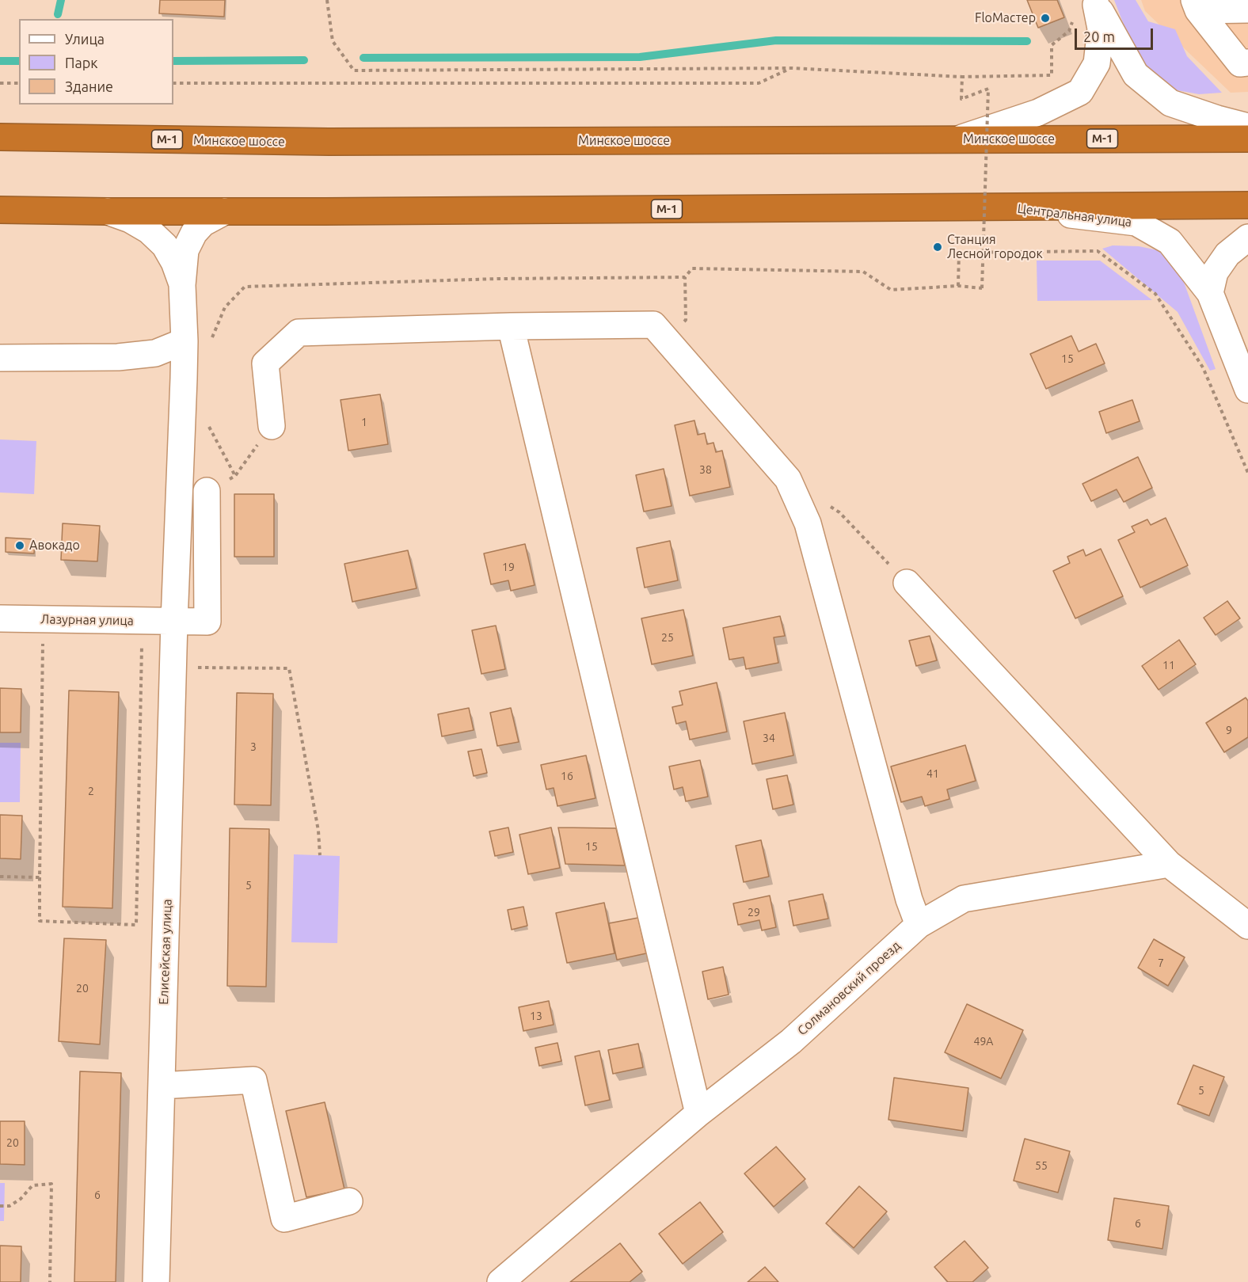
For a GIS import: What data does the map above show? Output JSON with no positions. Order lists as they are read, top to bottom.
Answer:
{
  "streets": {
    "highway": ["М-1", "Минское шоссе"],
    "street": [
      "Центральная улица",
      "Лазурная улица",
      "Елисейская улица",
      "Солмановский проезд"
    ]
  },
  "crossings": [
    ["М-1", "Центральная улица"],
    ["Лазурная улица", "Елисейская улица"]
  ],
  "places": ["FloМастер", "Станция Лесной городок", "Авокадо"],
  "house_numbers": [
    "15",
    "1",
    "38",
    "19",
    "25",
    "11",
    "9",
    "34",
    "3",
    "41",
    "16",
    "2",
    "15",
    "5",
    "29",
    "7",
    "20",
    "13",
    "49А",
    "5",
    "20",
    "55",
    "6",
    "6"
  ],
  "legend": ["Улица", "Парк", "Здание"],
  "scale_bar": "20 m"
}
